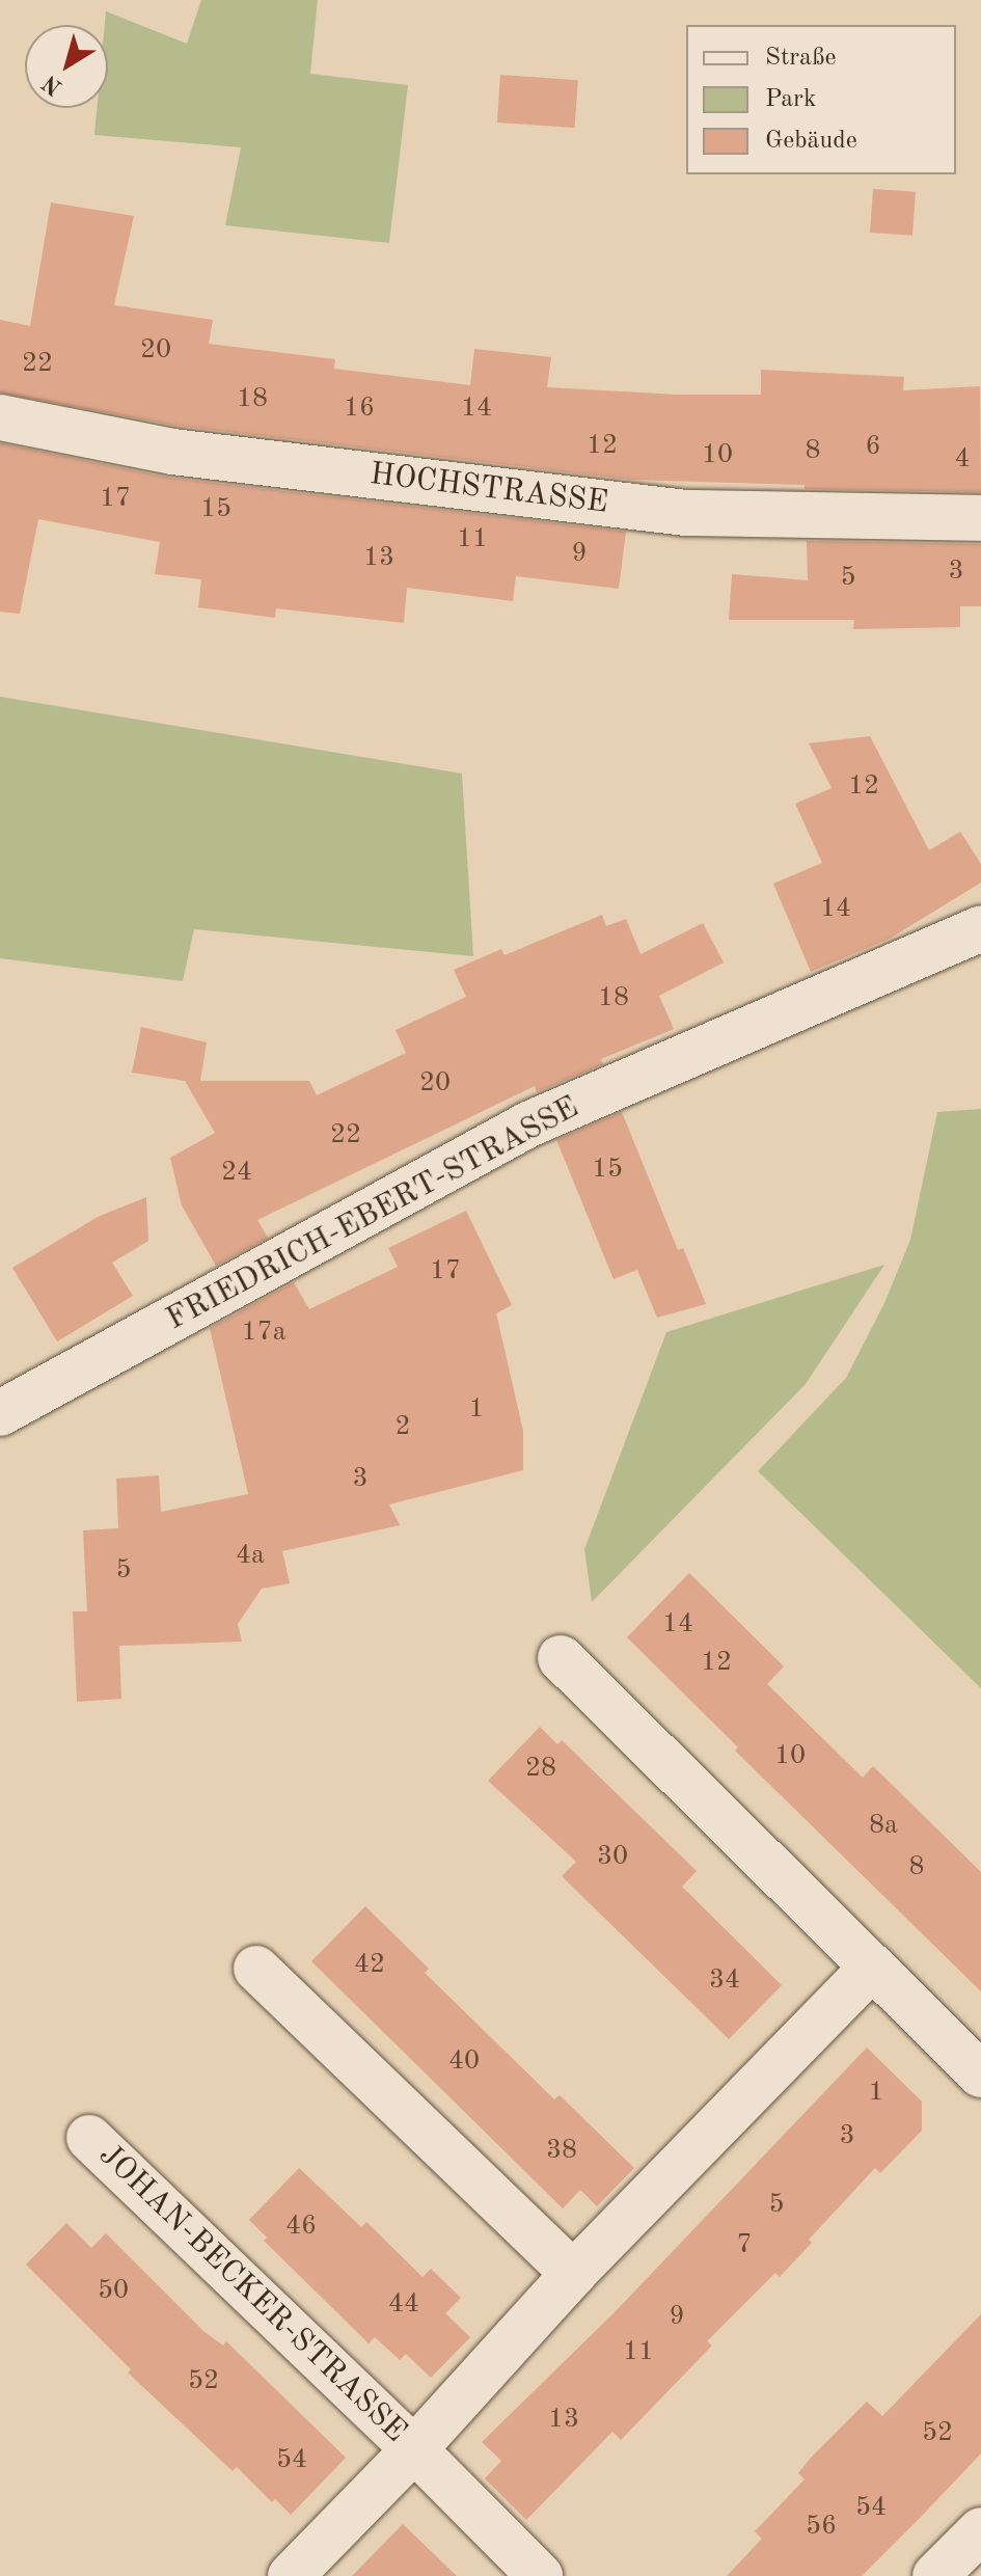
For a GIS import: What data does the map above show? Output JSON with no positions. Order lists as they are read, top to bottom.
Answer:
{
  "streets": {
    "street": ["HOCHSTRASSE", "FRIEDRICH-EBERT-STRASSE", "JOHAN-BECKER-STRASSE"]
  },
  "house_numbers": [
    "20",
    "22",
    "18",
    "16",
    "14",
    "12",
    "6",
    "8",
    "10",
    "4",
    "17",
    "15",
    "11",
    "9",
    "13",
    "3",
    "5",
    "12",
    "14",
    "18",
    "20",
    "22",
    "15",
    "24",
    "17",
    "17a",
    "1",
    "2",
    "3",
    "4a",
    "5",
    "14",
    "12",
    "10",
    "28",
    "8a",
    "30",
    "8",
    "42",
    "34",
    "40",
    "1",
    "3",
    "38",
    "5",
    "46",
    "7",
    "50",
    "44",
    "9",
    "11",
    "52",
    "13",
    "52",
    "54",
    "54",
    "56"
  ],
  "legend": ["Straße", "Park", "Gebäude"],
  "north": "bottom left"
}
